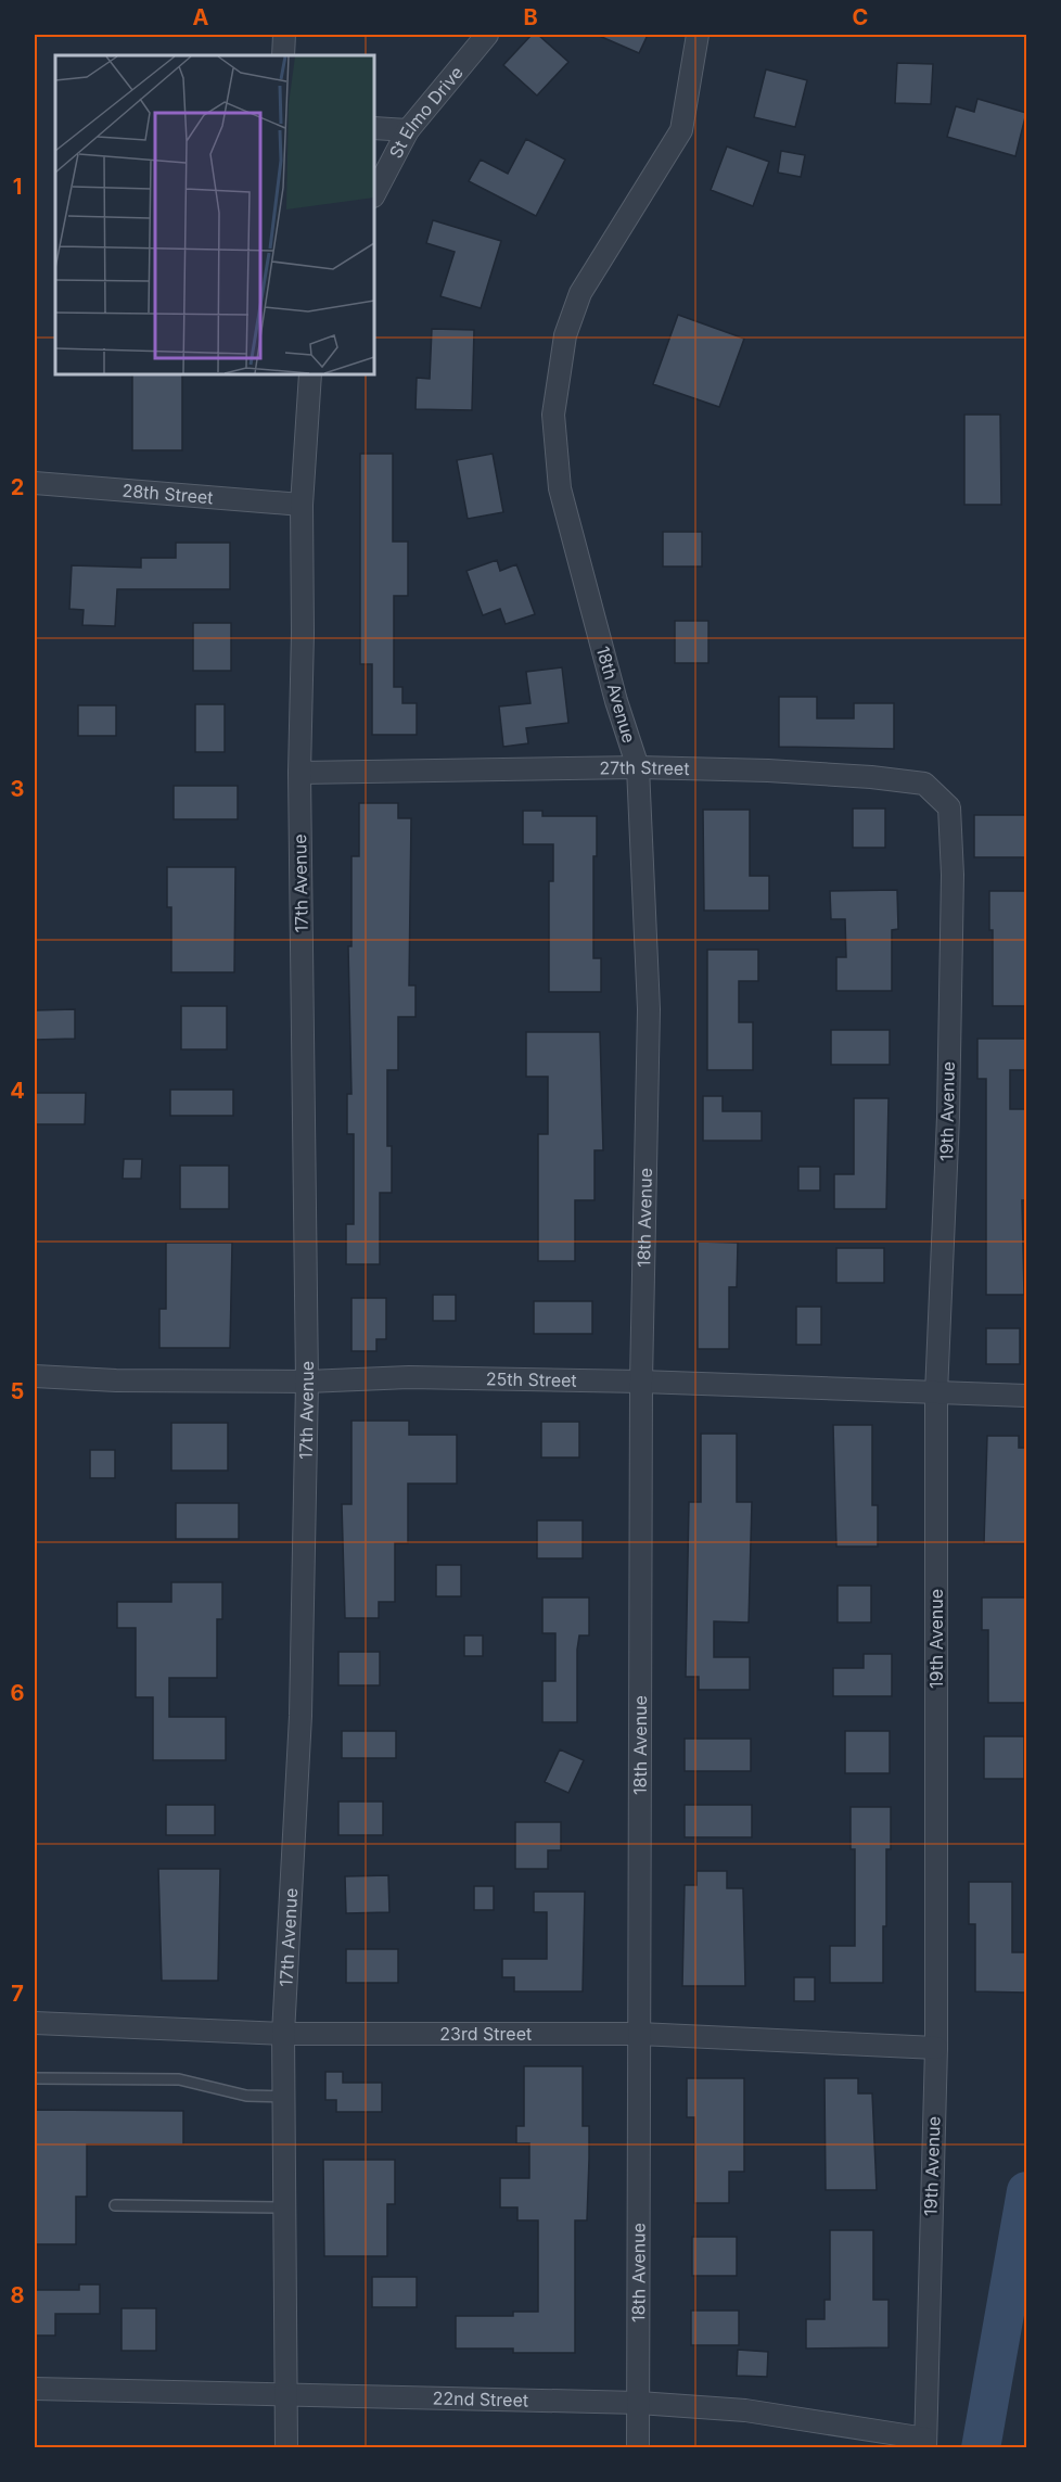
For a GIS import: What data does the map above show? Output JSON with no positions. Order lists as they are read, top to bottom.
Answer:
{
  "streets": {
    "street": [
      "St Elmo Drive",
      "28th Street",
      "18th Avenue",
      "27th Street",
      "17th Avenue",
      "19th Avenue",
      "25th Street",
      "23rd Street",
      "22nd Street"
    ]
  },
  "crossings": [
    ["28th Street", "17th Avenue"],
    ["18th Avenue", "27th Street"],
    ["18th Avenue", "25th Street"],
    ["18th Avenue", "23rd Street"],
    ["18th Avenue", "22nd Street"],
    ["27th Street", "17th Avenue"],
    ["27th Street", "19th Avenue"],
    ["17th Avenue", "25th Street"],
    ["17th Avenue", "23rd Street"],
    ["17th Avenue", "22nd Street"],
    ["19th Avenue", "25th Street"],
    ["19th Avenue", "23rd Street"],
    ["19th Avenue", "22nd Street"]
  ],
  "grid": {
    "columns": ["A", "B", "C"],
    "rows": [
      "1",
      "2",
      "3",
      "4",
      "5",
      "6",
      "7",
      "8"
    ]
  }
}
